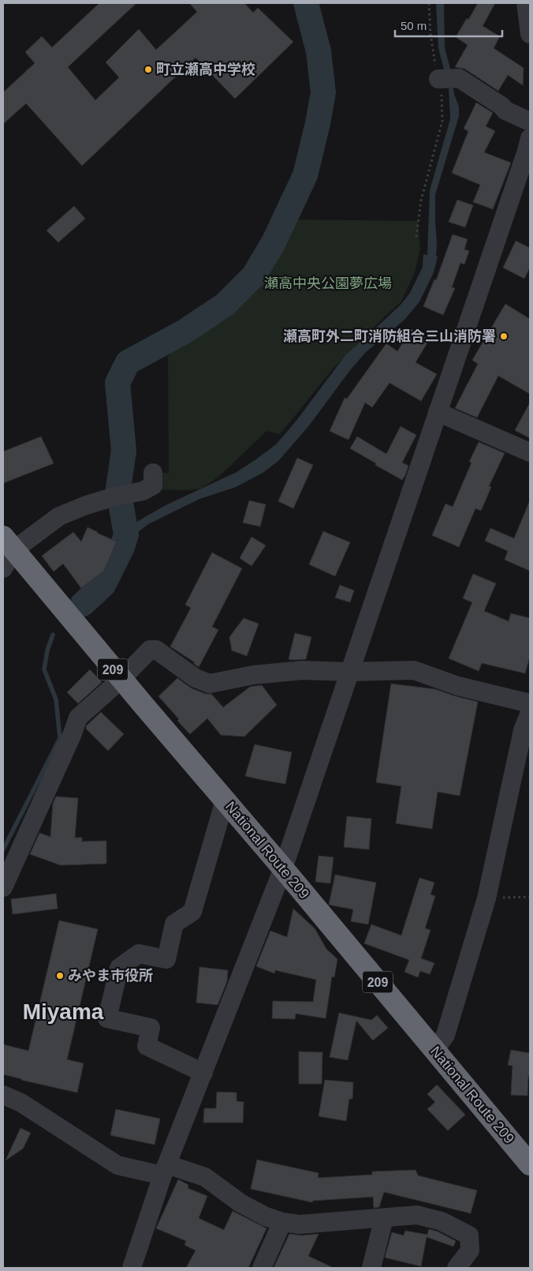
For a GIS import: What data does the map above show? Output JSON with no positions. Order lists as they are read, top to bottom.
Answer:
{
  "streets": {
    "highway": ["209", "National Route 209"]
  },
  "districts": ["Miyama"],
  "parks": ["瀬高中央公園夢広場"],
  "places": ["町立瀬高中学校", "瀬高町外二町消防組合三山消防署", "みやま市役所"],
  "scale_bar": "50 m"
}
